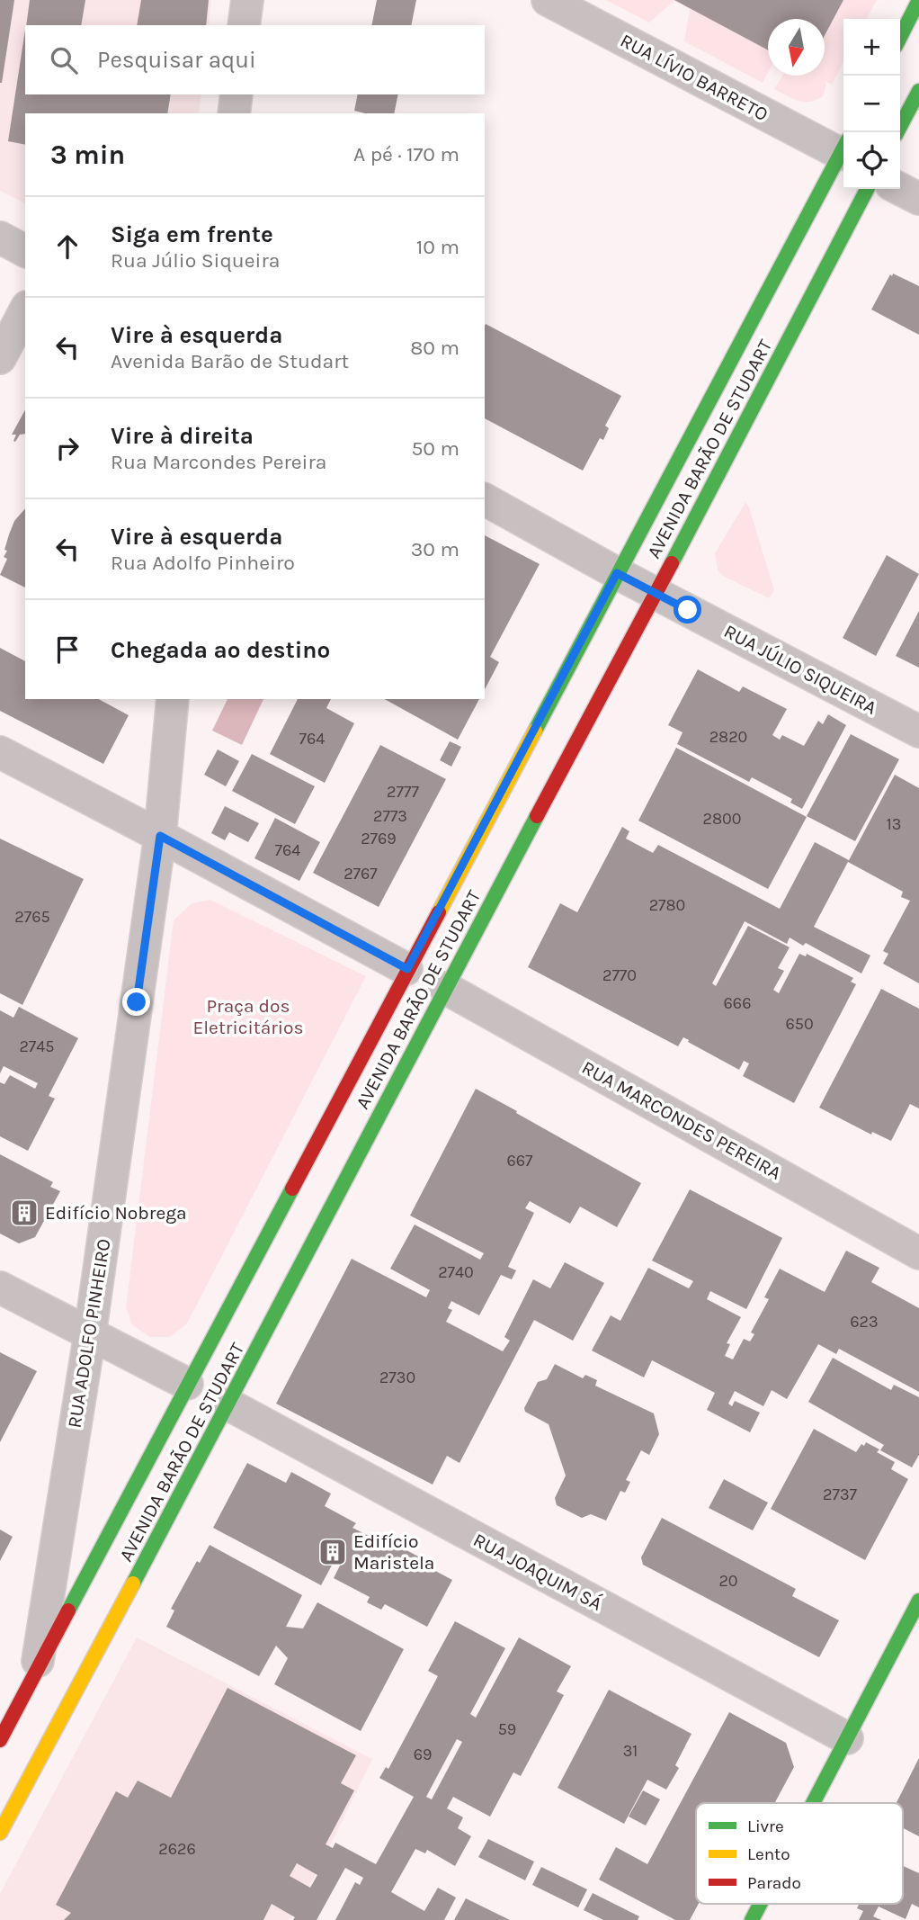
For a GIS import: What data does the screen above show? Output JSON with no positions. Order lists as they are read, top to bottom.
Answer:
{
  "streets": {
    "main road": ["AVENIDA BARÃO DE STUDART"],
    "street": [
      "RUA LÍVIO BARRETO",
      "RUA JÚLIO SIQUEIRA",
      "RUA MARCONDES PEREIRA",
      "RUA ADOLFO PINHEIRO",
      "RUA JOAQUIM SÁ"
    ]
  },
  "crossings": [
    ["AVENIDA BARÃO DE STUDART", "RUA JÚLIO SIQUEIRA"],
    ["AVENIDA BARÃO DE STUDART", "RUA MARCONDES PEREIRA"],
    ["AVENIDA BARÃO DE STUDART", "RUA ADOLFO PINHEIRO"],
    ["AVENIDA BARÃO DE STUDART", "RUA JOAQUIM SÁ"]
  ],
  "parks": ["Praça dos Eletricitários"],
  "places": {
    "building": ["Edifício Nobrega", "Edifício Maristela"]
  },
  "house_numbers": [
    "2820",
    "764",
    "2777",
    "2773",
    "2800",
    "13",
    "2769",
    "764",
    "2767",
    "2780",
    "2765",
    "2770",
    "666",
    "650",
    "2745",
    "667",
    "2740",
    "623",
    "2730",
    "2737",
    "20",
    "59",
    "31",
    "69",
    "2626"
  ],
  "legend": ["Livre", "Lento", "Parado"],
  "north": "bottom",
  "page": {
    "map_buttons": ["+", "−"],
    "search": "Pesquisar aqui",
    "heading": ["3 min", "A pé · 170 m"],
    "list": [
      ["Siga em frente", "Rua Júlio Siqueira", "10 m"],
      ["Vire à esquerda", "Avenida Barão de Studart", "80 m"],
      ["Vire à direita", "Rua Marcondes Pereira", "50 m"],
      ["Vire à esquerda", "Rua Adolfo Pinheiro", "30 m"],
      "Chegada ao destino"
    ]
  }
}
